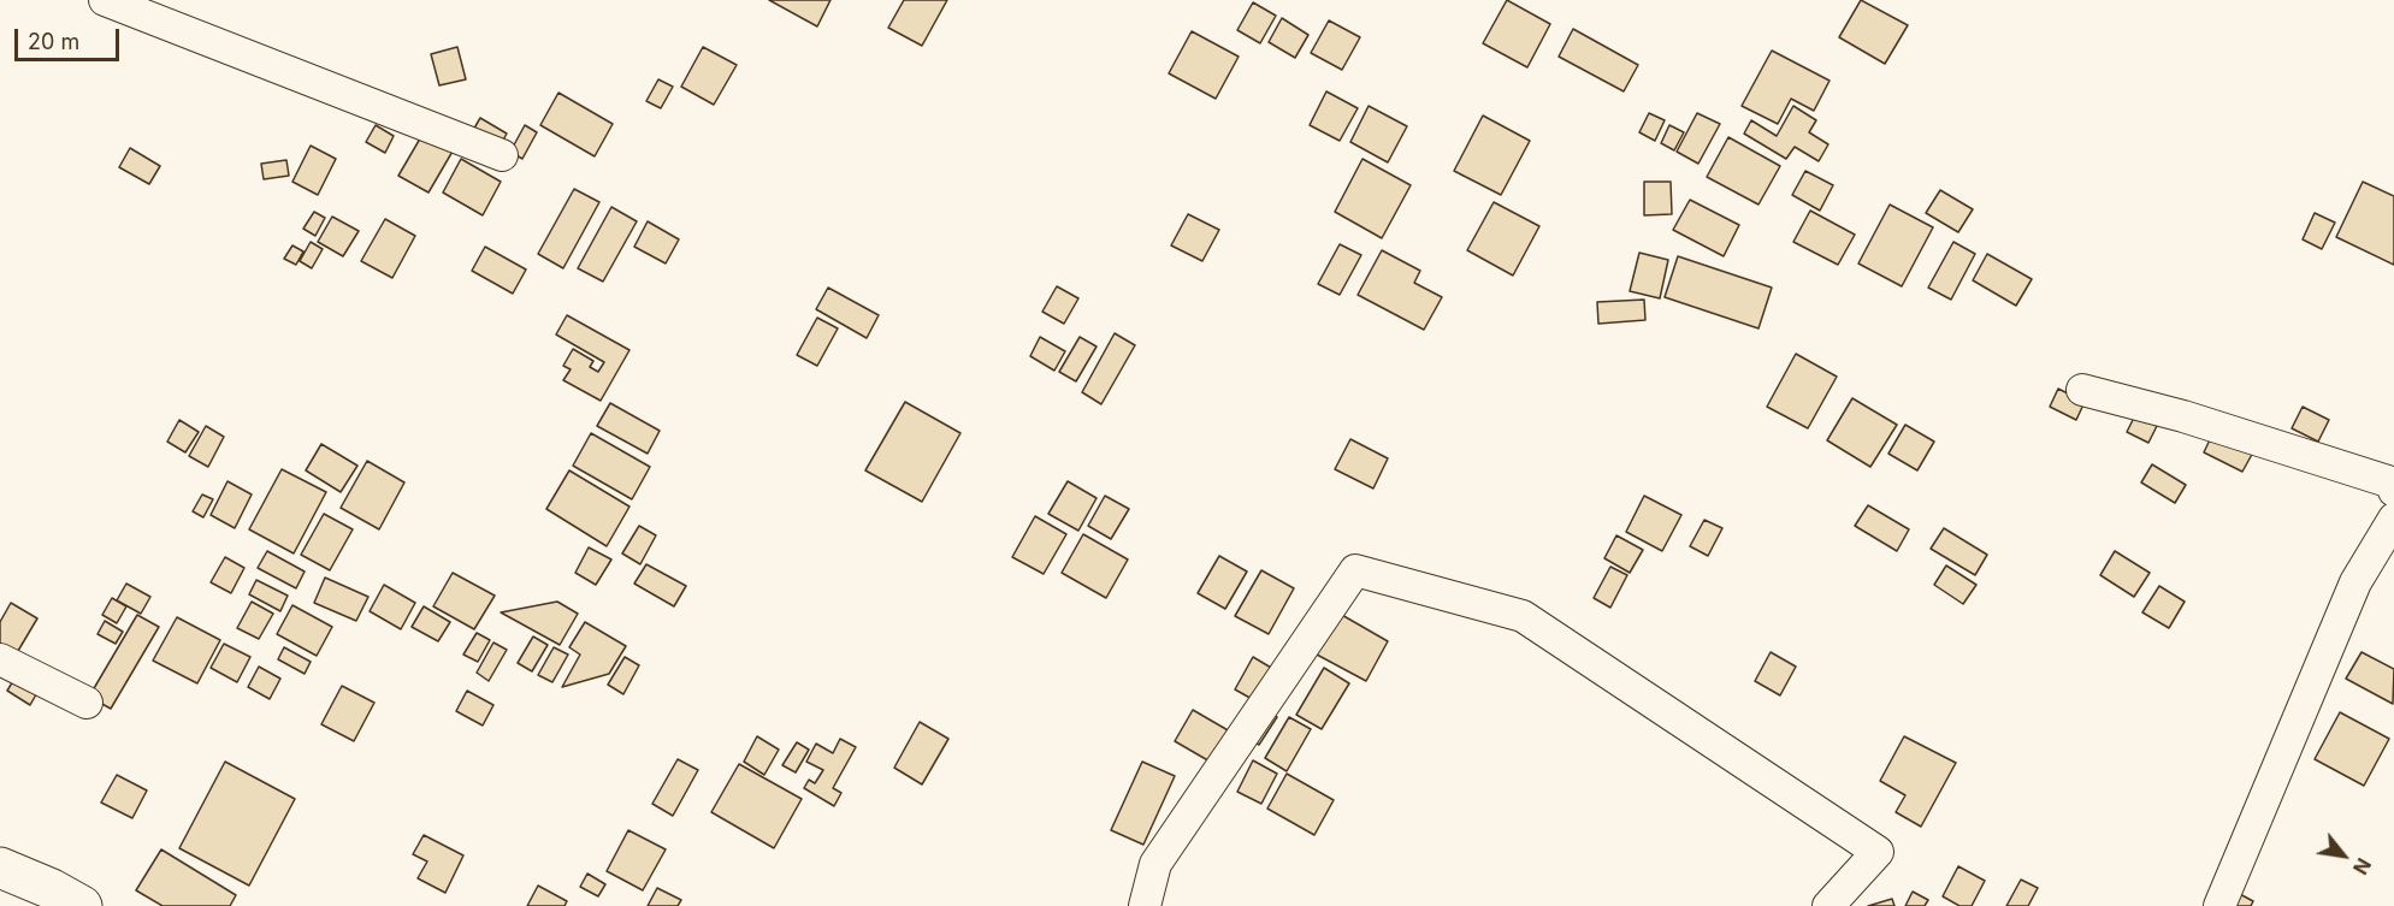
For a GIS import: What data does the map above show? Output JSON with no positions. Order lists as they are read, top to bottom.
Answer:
{
  "scale_bar": "20 m",
  "north": "bottom right"
}
